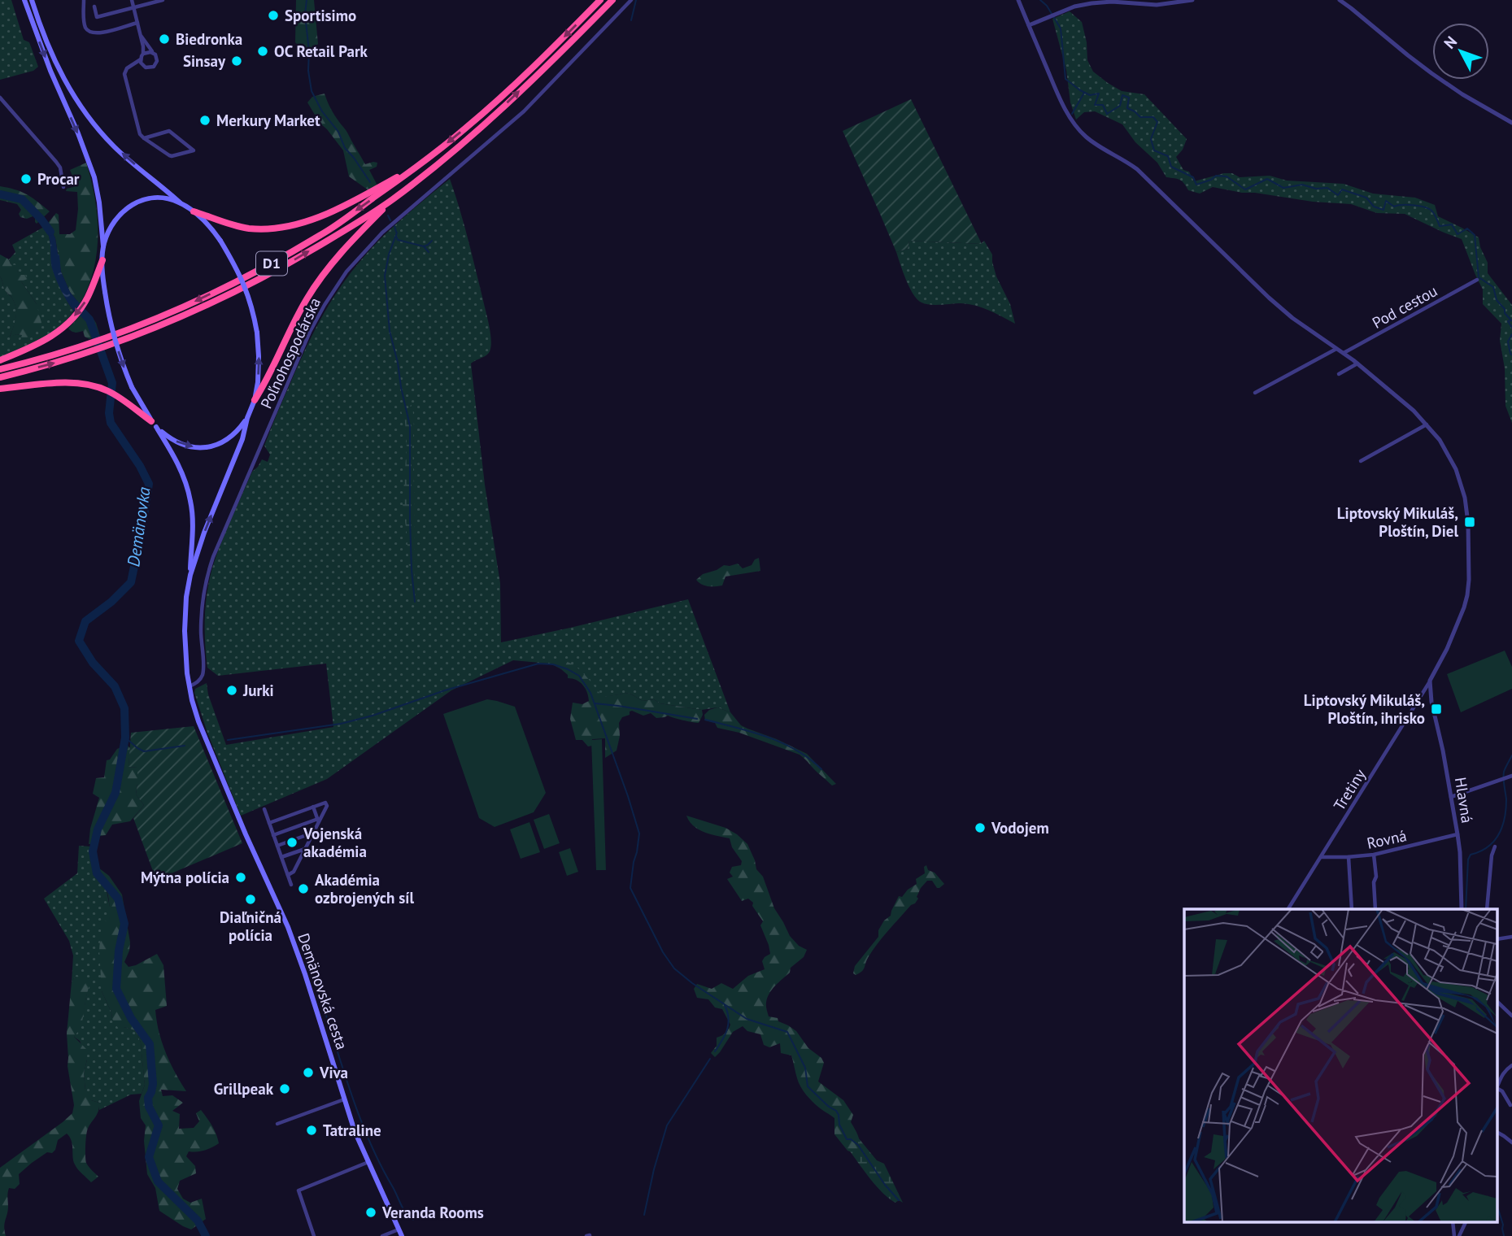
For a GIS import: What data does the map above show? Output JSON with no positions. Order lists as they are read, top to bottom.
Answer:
{
  "streets": {
    "highway": ["D1"],
    "main road": ["Demänovská cesta"],
    "street": [
      "Pod cestou",
      "Poľnohospodárska",
      "Tretiny",
      "Hlavná",
      "Rovná"
    ]
  },
  "crossings": [
    ["Poľnohospodárska", "Demänovská cesta"],
    ["Tretiny", "Hlavná"],
    ["Tretiny", "Rovná"],
    ["Hlavná", "Rovná"]
  ],
  "water": ["Demänovka"],
  "places": {
    "other": [
      "Sportisimo",
      "Biedronka",
      "OC Retail Park",
      "Sinsay",
      "Merkury Market",
      "Procar",
      "Jurki",
      "Vodojem",
      "Vojenská akadémia",
      "Mýtna polícia",
      "Akadémia ozbrojených síl",
      "Diaľničná polícia",
      "Viva",
      "Grillpeak",
      "Tatraline",
      "Veranda Rooms"
    ],
    "transit": ["Liptovský Mikuláš, Ploštín, Diel", "Liptovský Mikuláš, Ploštín, ihrisko"]
  },
  "north": "top left"
}
